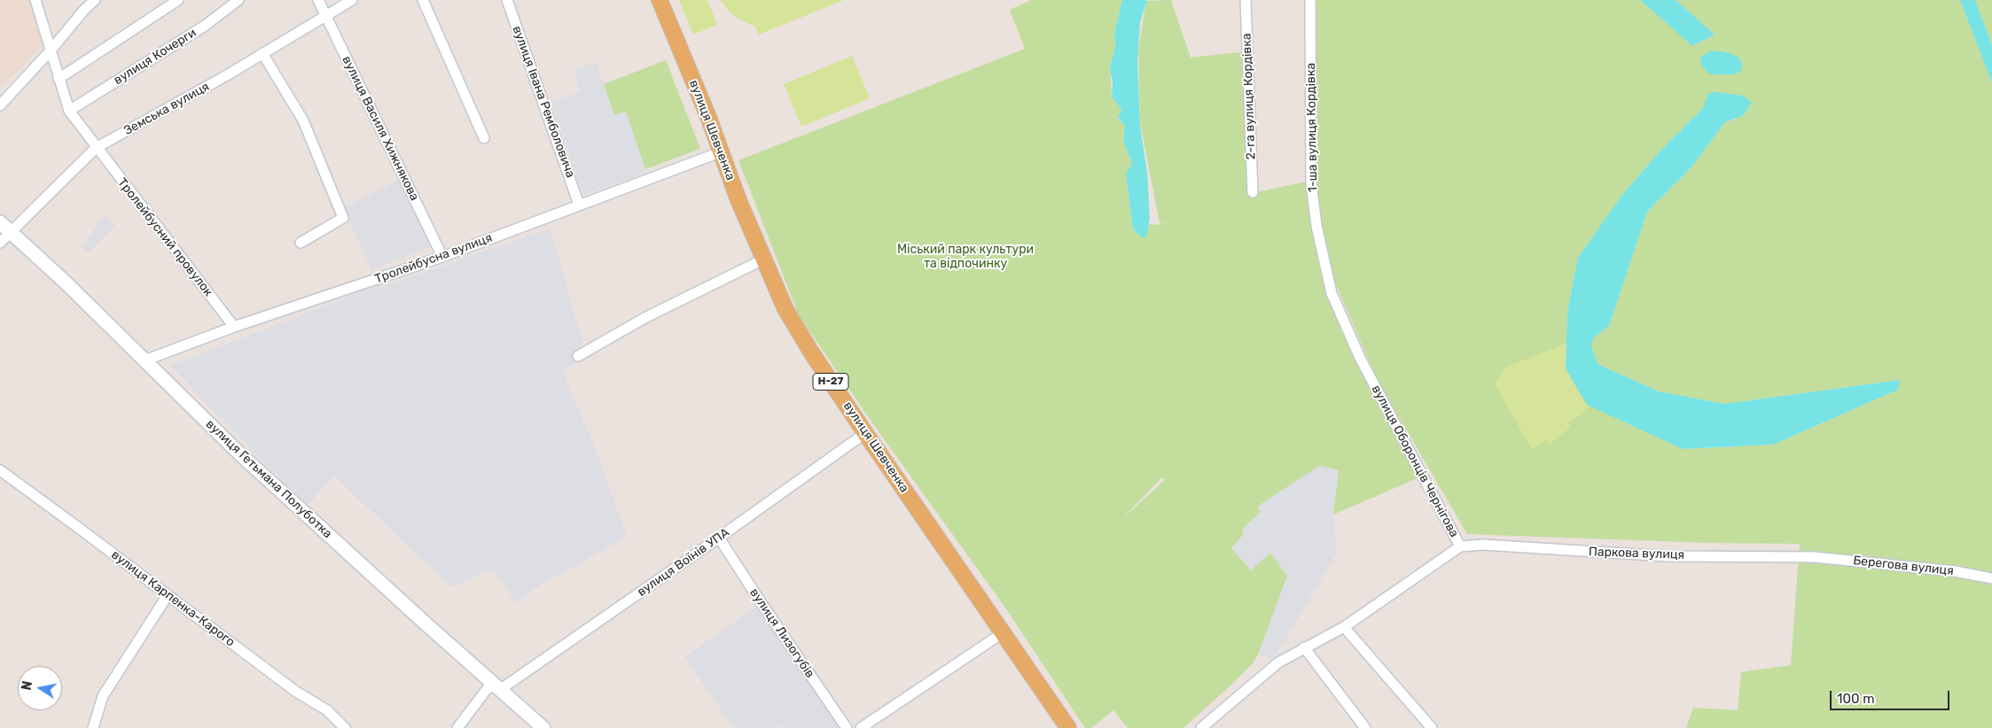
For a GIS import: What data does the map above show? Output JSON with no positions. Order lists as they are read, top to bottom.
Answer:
{
  "streets": {
    "main road": ["вулиця Шевченка", "Н-27"],
    "street": [
      "вулиця Кочерги",
      "2-га вулиця Кордівка",
      "вулиця Івана Ремболовича",
      "Земська вулиця",
      "1-ша вулиця Кордівка",
      "вулиця Василя Хижнякова",
      "Тролейбусний провулок",
      "Тролейбусна вулиця",
      "вулиця Оборонців Чернігова",
      "вулиця Гетьмана Полуботка",
      "Паркова вулиця",
      "вулиця Воїнів УПА",
      "Берегова вулиця",
      "вулиця Карпенка-Карого",
      "вулиця Лизогубів"
    ]
  },
  "crossings": [
    ["вулиця Івана Ремболовича", "Тролейбусна вулиця"],
    ["Земська вулиця", "вулиця Василя Хижнякова"],
    ["Земська вулиця", "Тролейбусний провулок"],
    ["Земська вулиця", "вулиця Гетьмана Полуботка"],
    ["1-ша вулиця Кордівка", "вулиця Оборонців Чернігова"],
    ["вулиця Василя Хижнякова", "Тролейбусна вулиця"],
    ["вулиця Шевченка", "Тролейбусна вулиця"],
    ["вулиця Шевченка", "вулиця Воїнів УПА"],
    ["Тролейбусний провулок", "Тролейбусна вулиця"],
    ["Тролейбусна вулиця", "вулиця Гетьмана Полуботка"],
    ["вулиця Оборонців Чернігова", "Паркова вулиця"],
    ["вулиця Гетьмана Полуботка", "вулиця Воїнів УПА"],
    ["Паркова вулиця", "Берегова вулиця"],
    ["вулиця Воїнів УПА", "вулиця Лизогубів"]
  ],
  "parks": ["Міський парк культури та відпочинку"],
  "scale_bar": "100 m",
  "north": "left"
}
